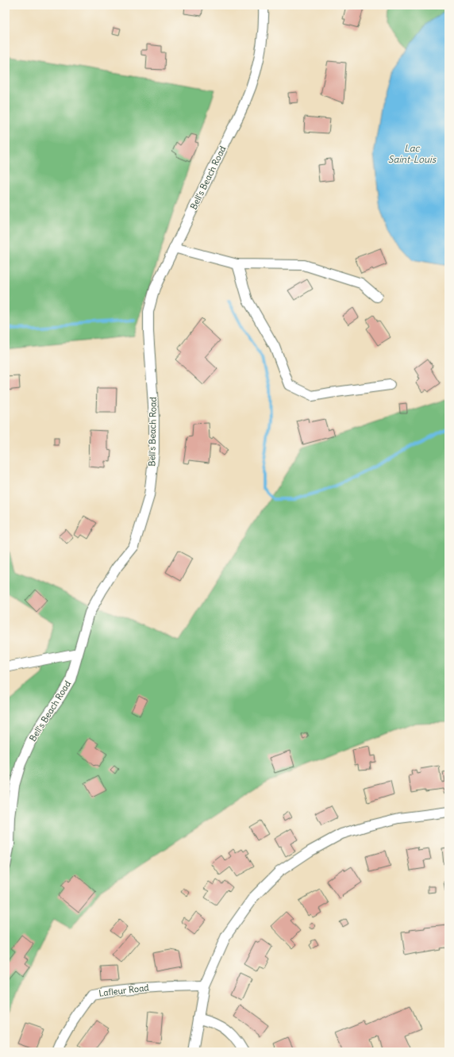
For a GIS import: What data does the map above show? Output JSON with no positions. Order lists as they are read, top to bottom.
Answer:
{
  "streets": {
    "street": ["Bell's Beach Road", "Lafleur Road"]
  },
  "water": ["Lac Saint-Louis"]
}
